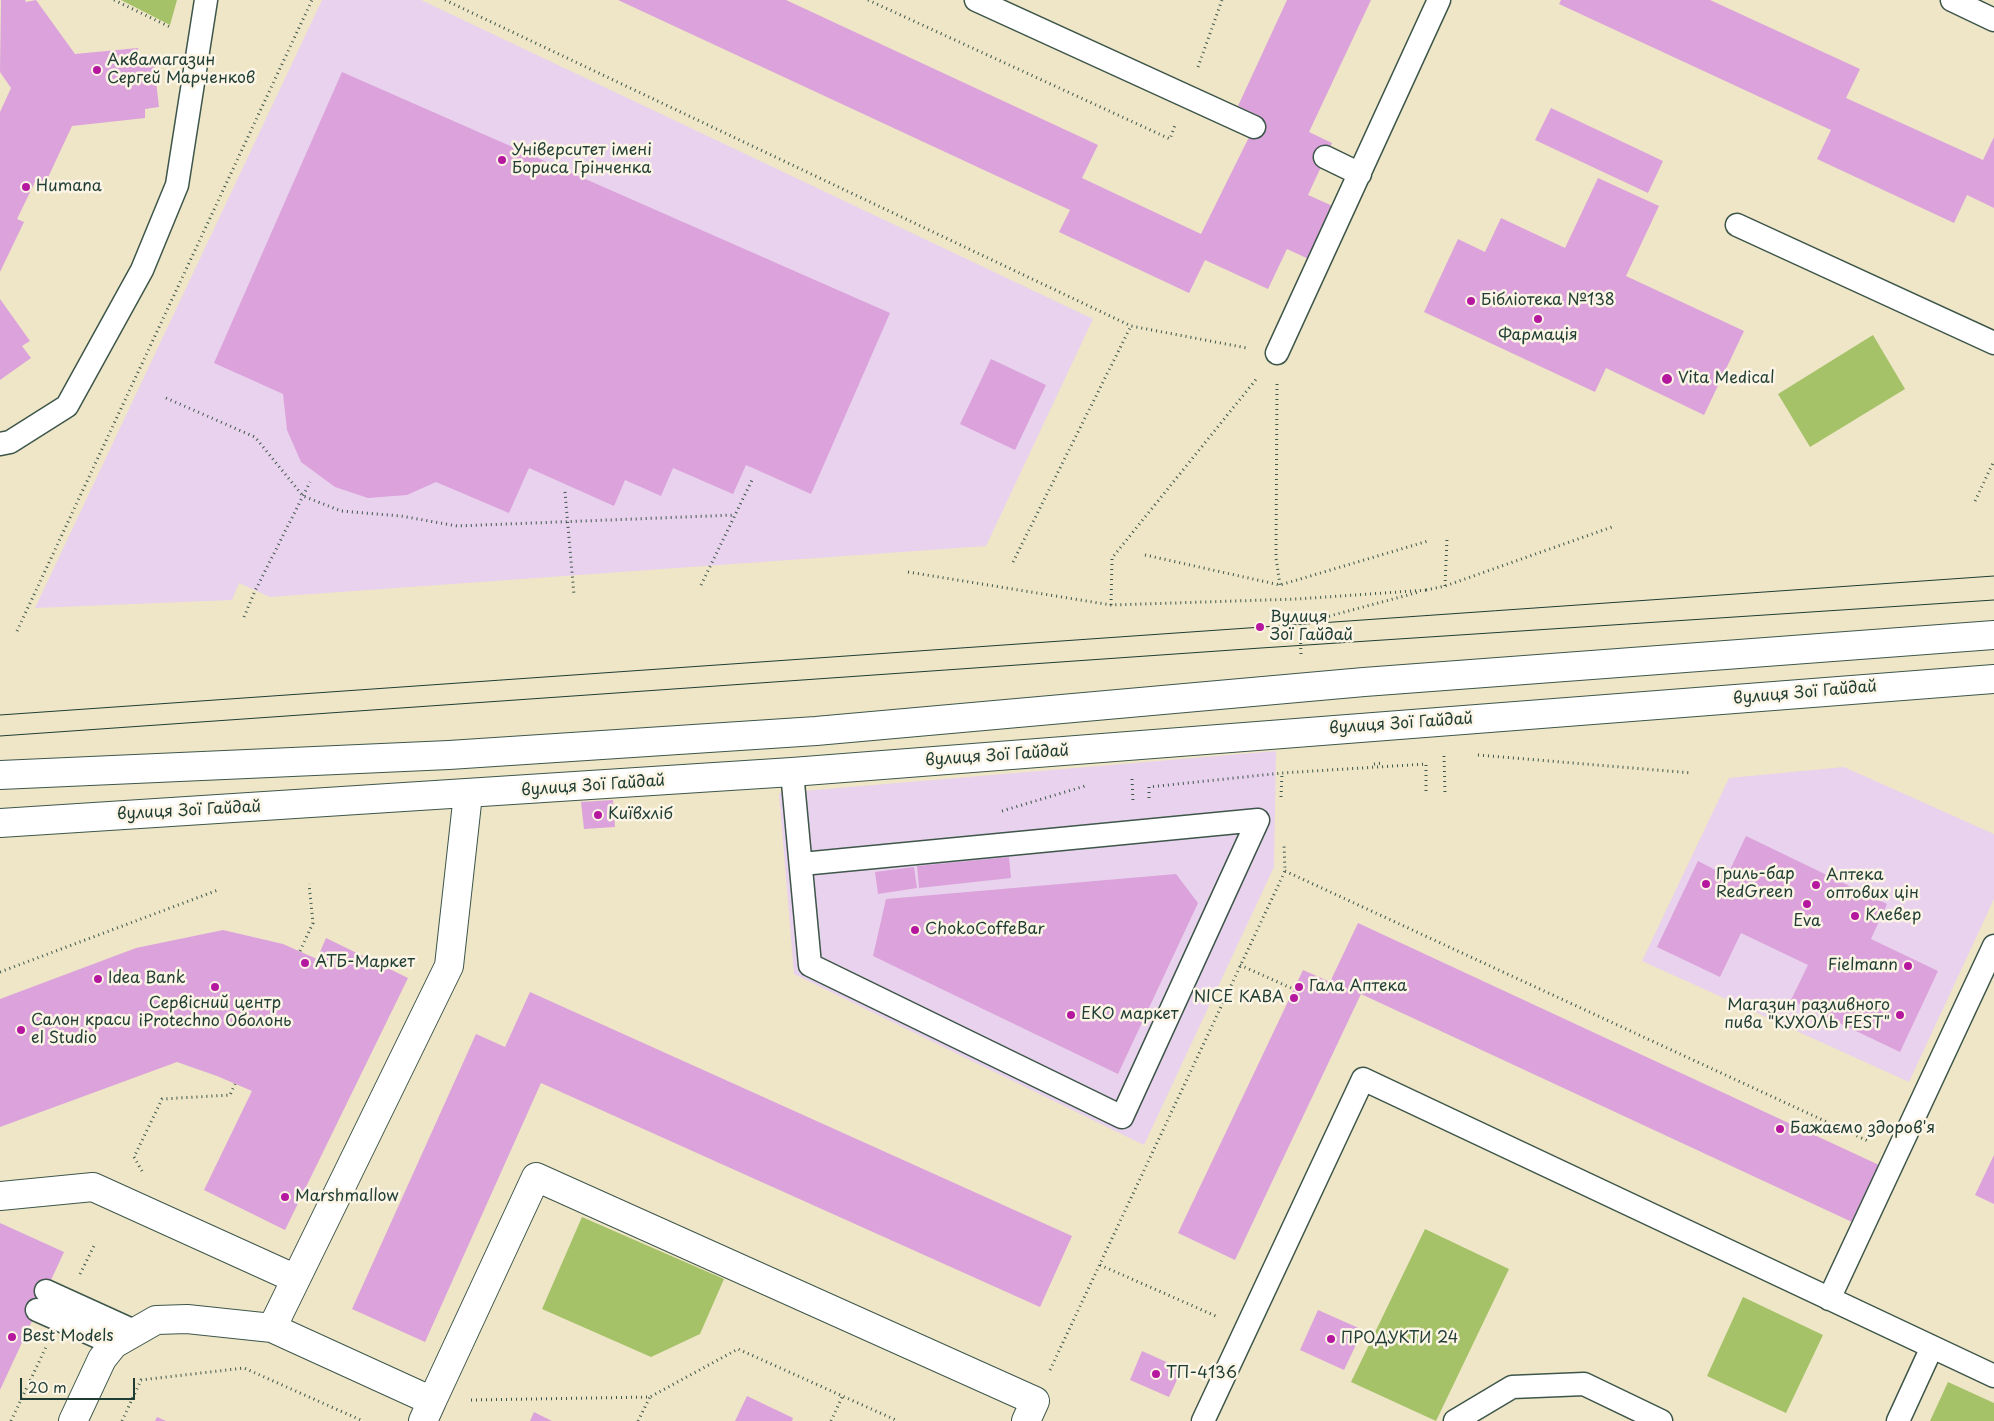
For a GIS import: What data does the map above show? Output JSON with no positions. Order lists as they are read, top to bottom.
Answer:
{
  "streets": {
    "main road": ["вулиця Зої Гайдай"]
  },
  "places": [
    "Аквамагазин Сергей Марченков",
    "Університет імені Бориса Грінченка",
    "Humana",
    "Бібліотека №138",
    "Фармація",
    "Vita Medical",
    "Вулиця Зої Гайдай",
    "Київхліб",
    "Гриль-бар RedGreen",
    "Аптека оптових цін",
    "Eva",
    "Клевер",
    "ChokoCoffeBar",
    "АТБ-Маркет",
    "Fielmann",
    "Idea Bank",
    "Сервісний центр iProtechno Оболонь",
    "Гала Аптека",
    "NICE КАВА",
    "ЕКО маркет",
    "Магазин разливного пива \"КУХОЛЬ FEST\"",
    "Салон краси el Studio",
    "Бажаємо здоров'я",
    "Marshmallow",
    "Best Models",
    "ПРОДУКТИ 24",
    "ТП-4136"
  ],
  "scale_bar": "20 m"
}
